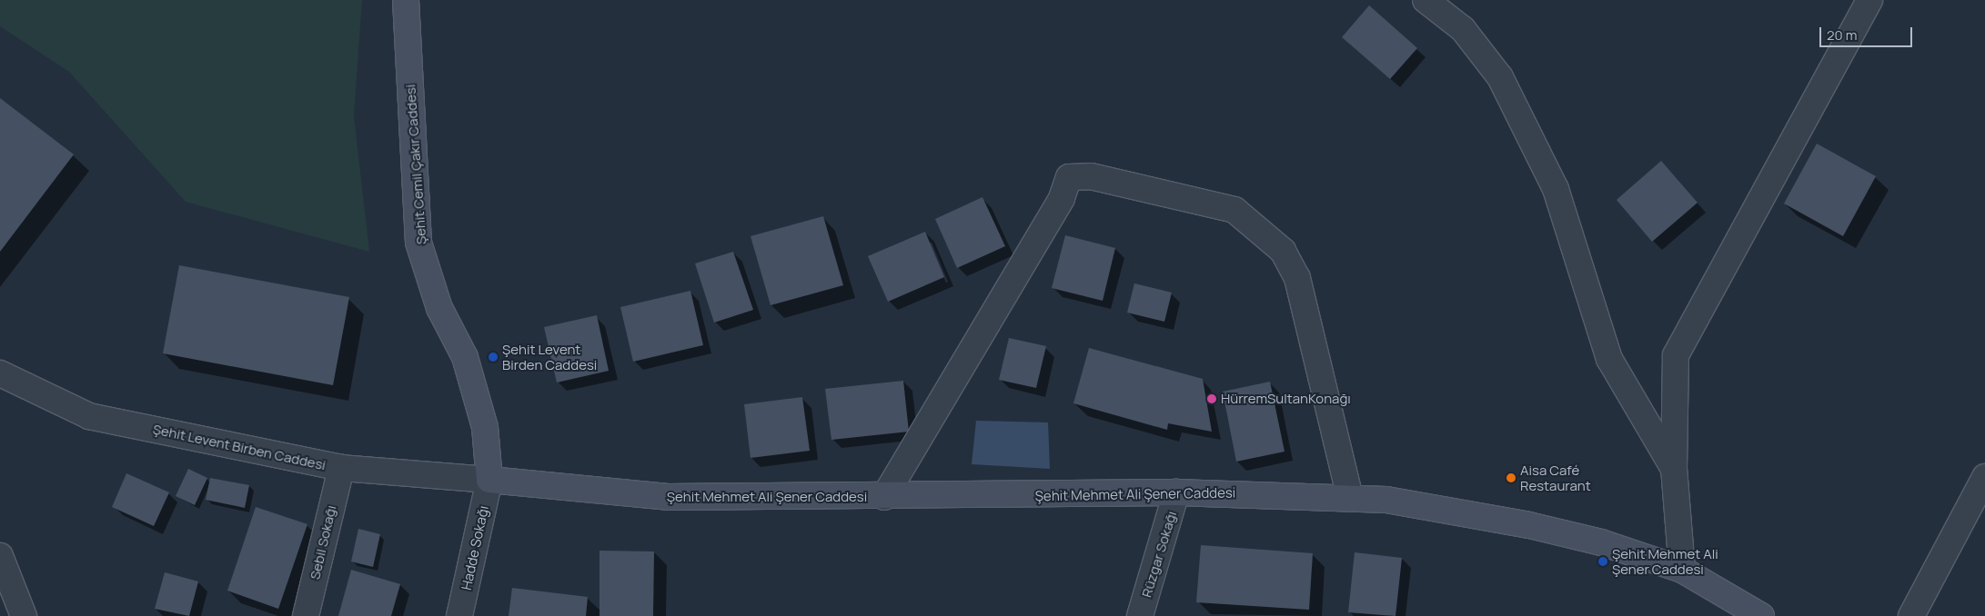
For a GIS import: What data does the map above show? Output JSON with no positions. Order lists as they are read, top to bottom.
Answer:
{
  "streets": {
    "main road": ["Şehit Cemil Çakır Caddesi", "Şehit Mehmet Ali Şener Caddesi"],
    "street": [
      "Şehit Levent Birben Caddesi",
      "Sebil Sokağı",
      "Hadde Sokağı",
      "Rüzgar Sokağı"
    ]
  },
  "crossings": [
    ["Şehit Cemil Çakır Caddesi", "Şehit Levent Birben Caddesi"],
    ["Şehit Cemil Çakır Caddesi", "Şehit Mehmet Ali Şener Caddesi"],
    ["Şehit Cemil Çakır Caddesi", "Hadde Sokağı"],
    ["Şehit Levent Birben Caddesi", "Şehit Mehmet Ali Şener Caddesi"],
    ["Şehit Levent Birben Caddesi", "Sebil Sokağı"],
    ["Şehit Levent Birben Caddesi", "Hadde Sokağı"],
    ["Şehit Mehmet Ali Şener Caddesi", "Hadde Sokağı"],
    ["Şehit Mehmet Ali Şener Caddesi", "Rüzgar Sokağı"]
  ],
  "places": [
    "Şehit Levent Birden Caddesi",
    "HürremSultanKonağı",
    "Aisa Café Restaurant",
    "Şehit Mehmet Ali Şener Caddesi"
  ],
  "scale_bar": "20 m"
}
